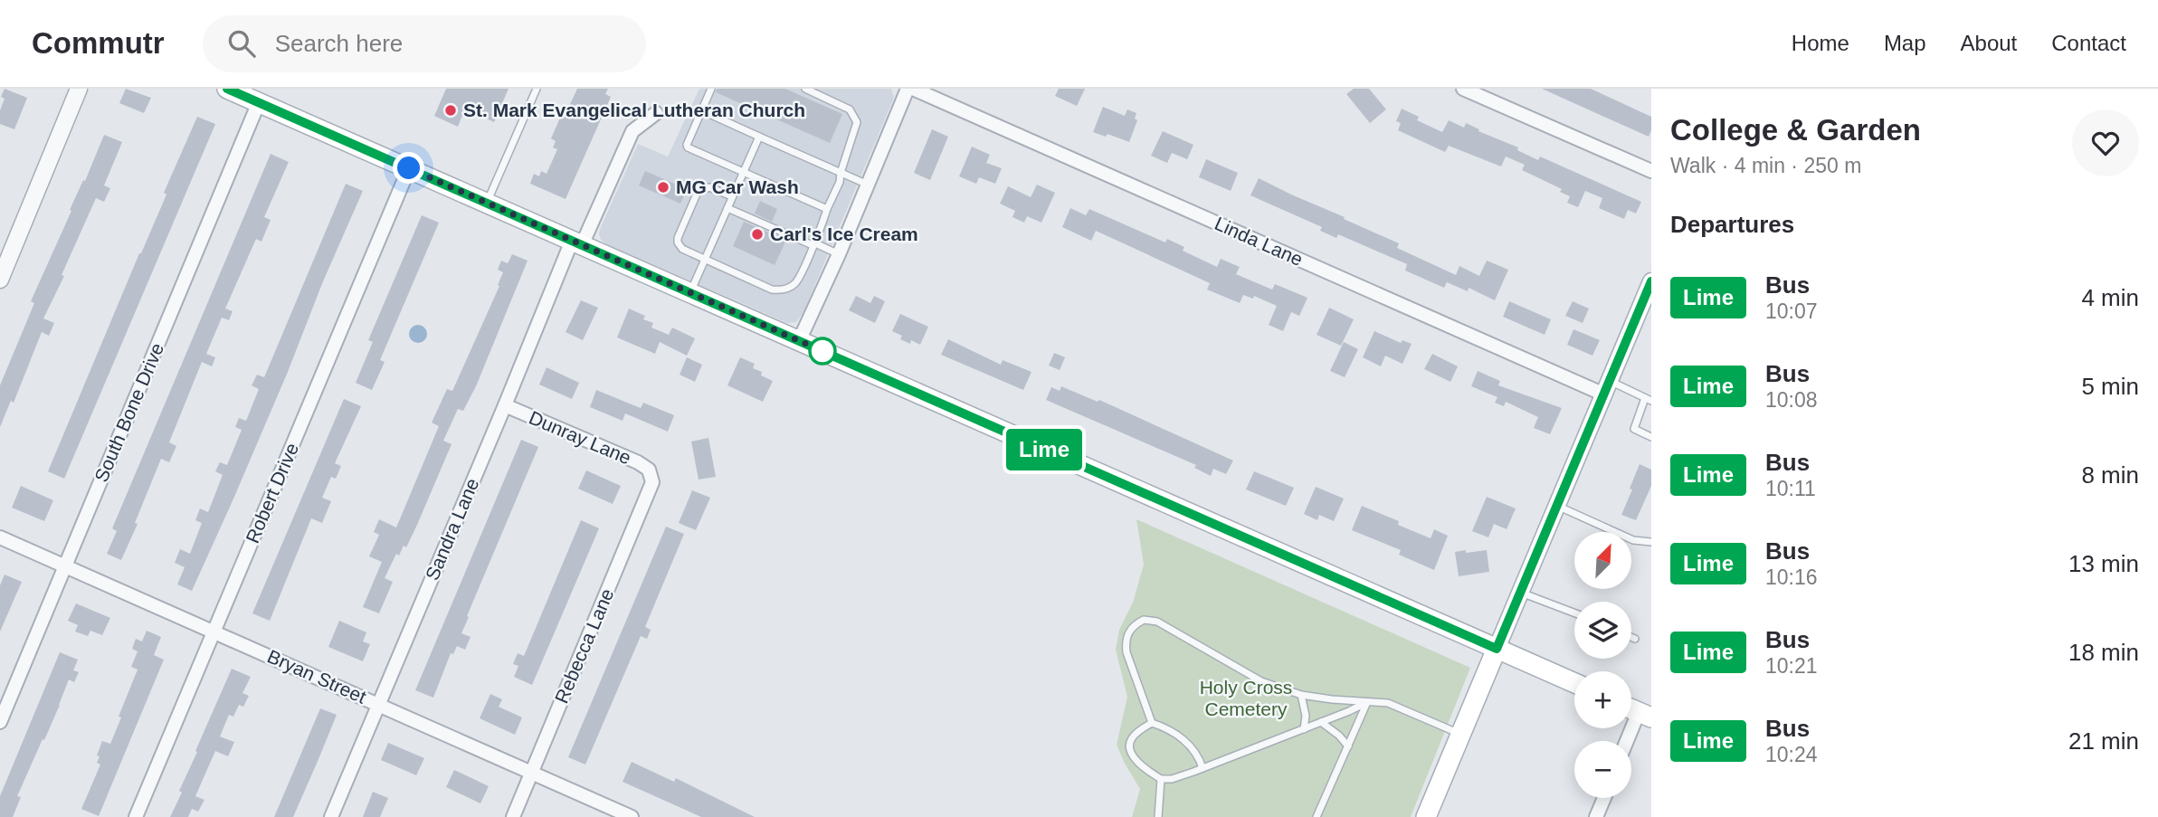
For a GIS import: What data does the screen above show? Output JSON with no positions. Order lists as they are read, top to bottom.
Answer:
{
  "streets": {
    "street": [
      "Linda Lane",
      "South Bone Drive",
      "Dunray Lane",
      "Robert Drive",
      "Sandra Lane",
      "Rebecca Lane",
      "Bryan Street"
    ]
  },
  "crossings": [
    ["South Bone Drive", "Bryan Street"],
    ["Dunray Lane", "Sandra Lane"],
    ["Dunray Lane", "Rebecca Lane"],
    ["Robert Drive", "Bryan Street"],
    ["Sandra Lane", "Bryan Street"],
    ["Rebecca Lane", "Bryan Street"]
  ],
  "parks": ["Holy Cross Cemetery"],
  "places": ["St. Mark Evangelical Lutheran Church", "MG Car Wash", "Carl's Ice Cream"],
  "lines": ["bus line Lime"],
  "north": "top right",
  "page": {
    "header": "Commutr",
    "search": "Search here",
    "nav": [
      "Home",
      "Map",
      "About",
      "Contact"
    ],
    "on_map": "Lime",
    "heading": [
      ["College & Garden", "Walk · 4 min · 250 m"],
      "Departures"
    ],
    "list": [
      {
        "mark": "Lime",
        "name": "Bus",
        "note": "10:07",
        "value": "4 min"
      },
      {
        "mark": "Lime",
        "name": "Bus",
        "note": "10:08",
        "value": "5 min"
      },
      {
        "mark": "Lime",
        "name": "Bus",
        "note": "10:11",
        "value": "8 min"
      },
      {
        "mark": "Lime",
        "name": "Bus",
        "note": "10:16",
        "value": "13 min"
      },
      {
        "mark": "Lime",
        "name": "Bus",
        "note": "10:21",
        "value": "18 min"
      },
      {
        "mark": "Lime",
        "name": "Bus",
        "note": "10:24",
        "value": "21 min"
      }
    ],
    "map_buttons": ["+", "−"]
  }
}
